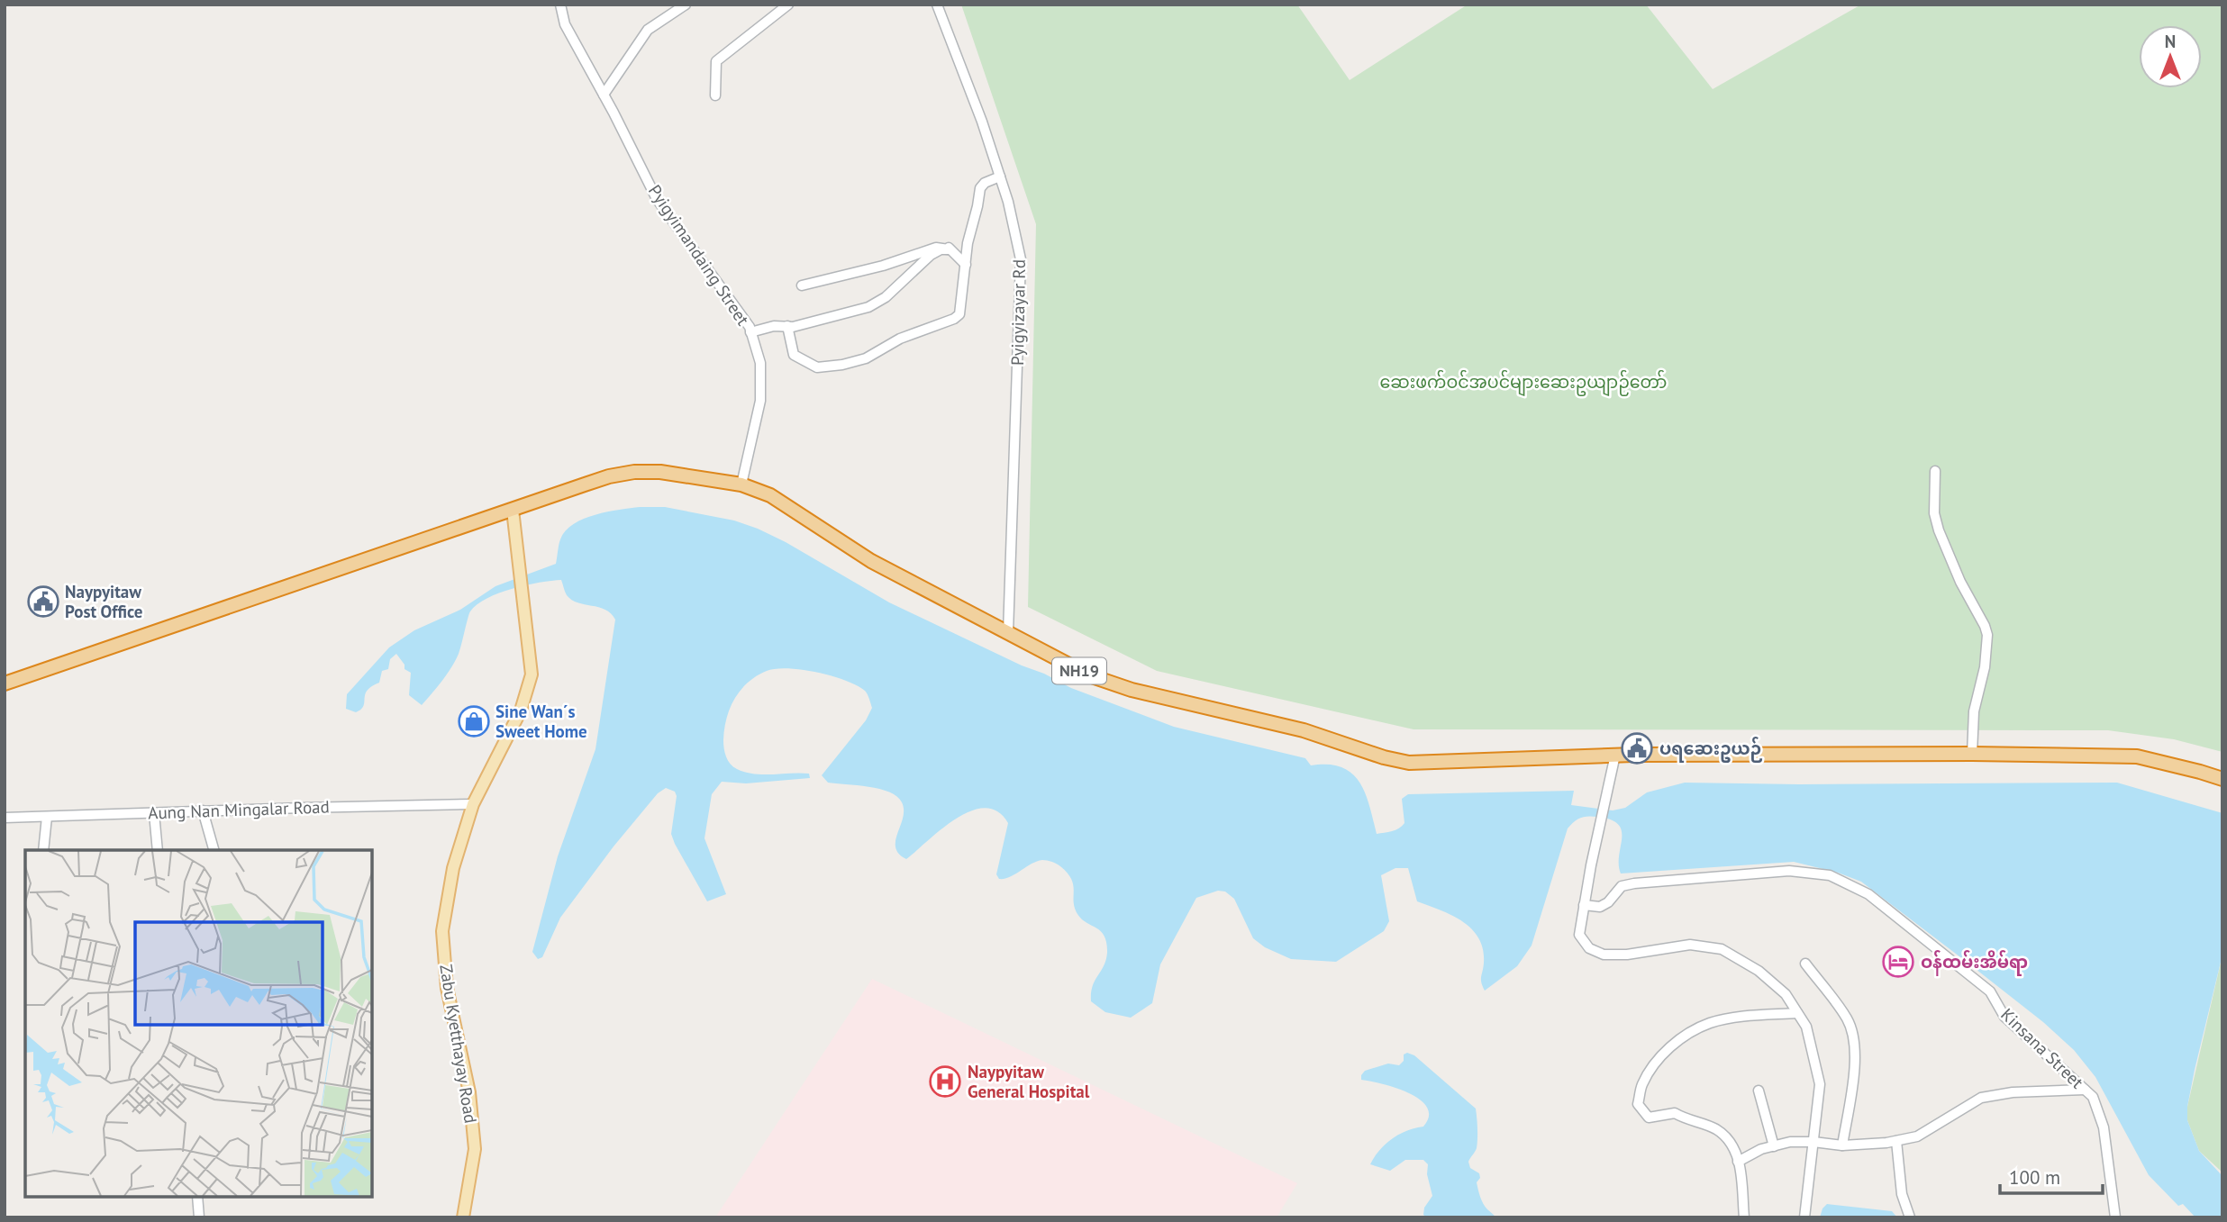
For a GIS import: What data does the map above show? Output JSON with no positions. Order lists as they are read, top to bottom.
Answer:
{
  "streets": {
    "highway": ["NH19"],
    "main road": ["Zabu Kyetthayay Road"],
    "street": [
      "Pyigyimandaing Street",
      "Pyigyizayar Rd",
      "Aung Nan Mingalar Road",
      "Kinsana Street"
    ]
  },
  "crossings": [
    ["Pyigyimandaing Street", "NH19"],
    ["Pyigyizayar Rd", "NH19"],
    ["NH19", "Zabu Kyetthayay Road"],
    ["Aung Nan Mingalar Road", "Zabu Kyetthayay Road"]
  ],
  "parks": ["ဆေးဖက်ဝင်အပင်များဆေးဥယျာဉ်တော်"],
  "places": {
    "public building": ["Naypyitaw Post Office", "ပရဆေးဥယဉ်"],
    "shop": ["Sine Wan´s Sweet Home"],
    "hotel": ["ဝန်ထမ်းအိမ်ရာ"],
    "hospital": ["Naypyitaw General Hospital"]
  },
  "scale_bar": "100 m",
  "north": "top"
}
